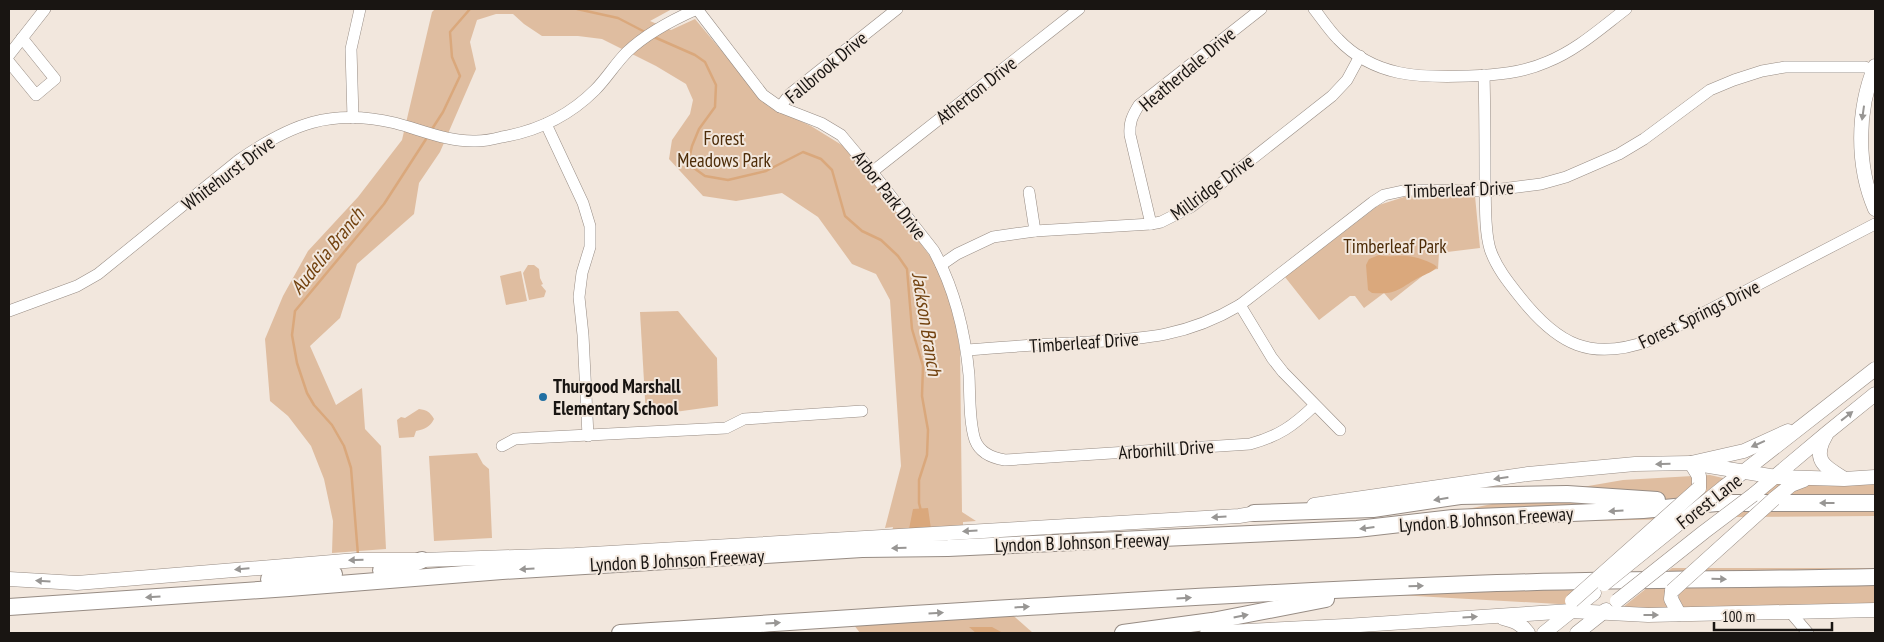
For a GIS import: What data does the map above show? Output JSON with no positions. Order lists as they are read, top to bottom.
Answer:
{
  "streets": {
    "highway": ["Lyndon B Johnson Freeway"],
    "main road": ["Forest Lane"],
    "street": [
      "Fallbrook Drive",
      "Heatherdale Drive",
      "Atherton Drive",
      "Whitehurst Drive",
      "Millridge Drive",
      "Timberleaf Drive",
      "Arbor Park Drive",
      "Forest Springs Drive",
      "Arborhill Drive"
    ]
  },
  "crossings": [
    ["Fallbrook Drive", "Arbor Park Drive"],
    ["Heatherdale Drive", "Millridge Drive"],
    ["Atherton Drive", "Arbor Park Drive"],
    ["Whitehurst Drive", "Arbor Park Drive"],
    ["Millridge Drive", "Arbor Park Drive"],
    ["Timberleaf Drive", "Arbor Park Drive"],
    ["Timberleaf Drive", "Forest Springs Drive"],
    ["Arbor Park Drive", "Arborhill Drive"]
  ],
  "water": ["Audelia Branch", "Jackson Branch"],
  "parks": ["Forest Meadows Park", "Timberleaf Park"],
  "places": ["Thurgood Marshall Elementary School"],
  "scale_bar": "100 m"
}
